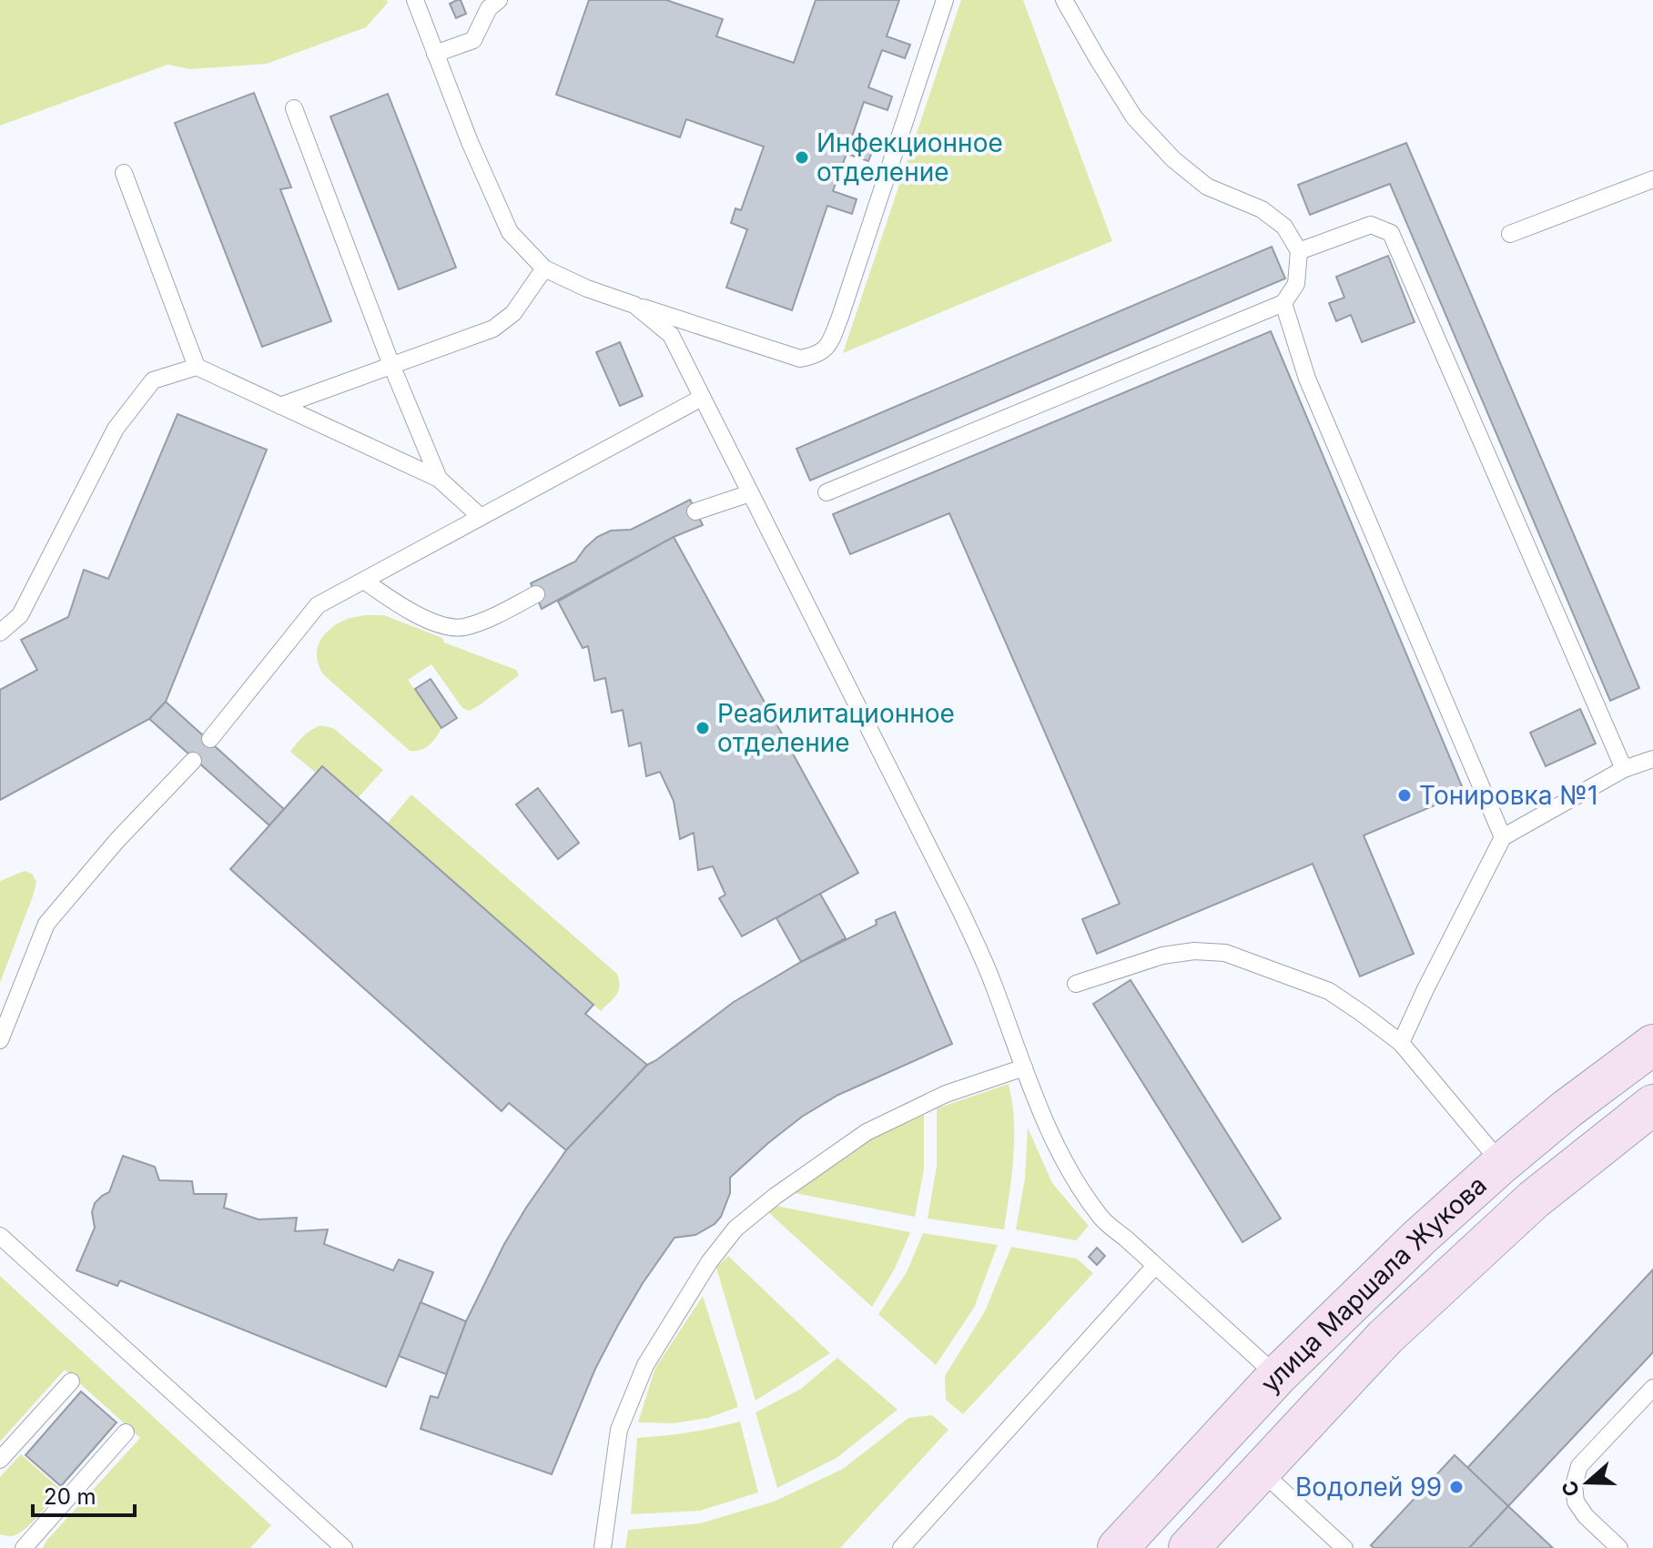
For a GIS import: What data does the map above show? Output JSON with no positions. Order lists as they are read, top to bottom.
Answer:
{
  "streets": {
    "main road": ["улица Маршала Жукова"]
  },
  "places": [
    "Инфекционное отделение",
    "Реабилитационное отделение",
    "Тонировка №1",
    "Водолей 99"
  ],
  "scale_bar": "20 m",
  "north": "left"
}
